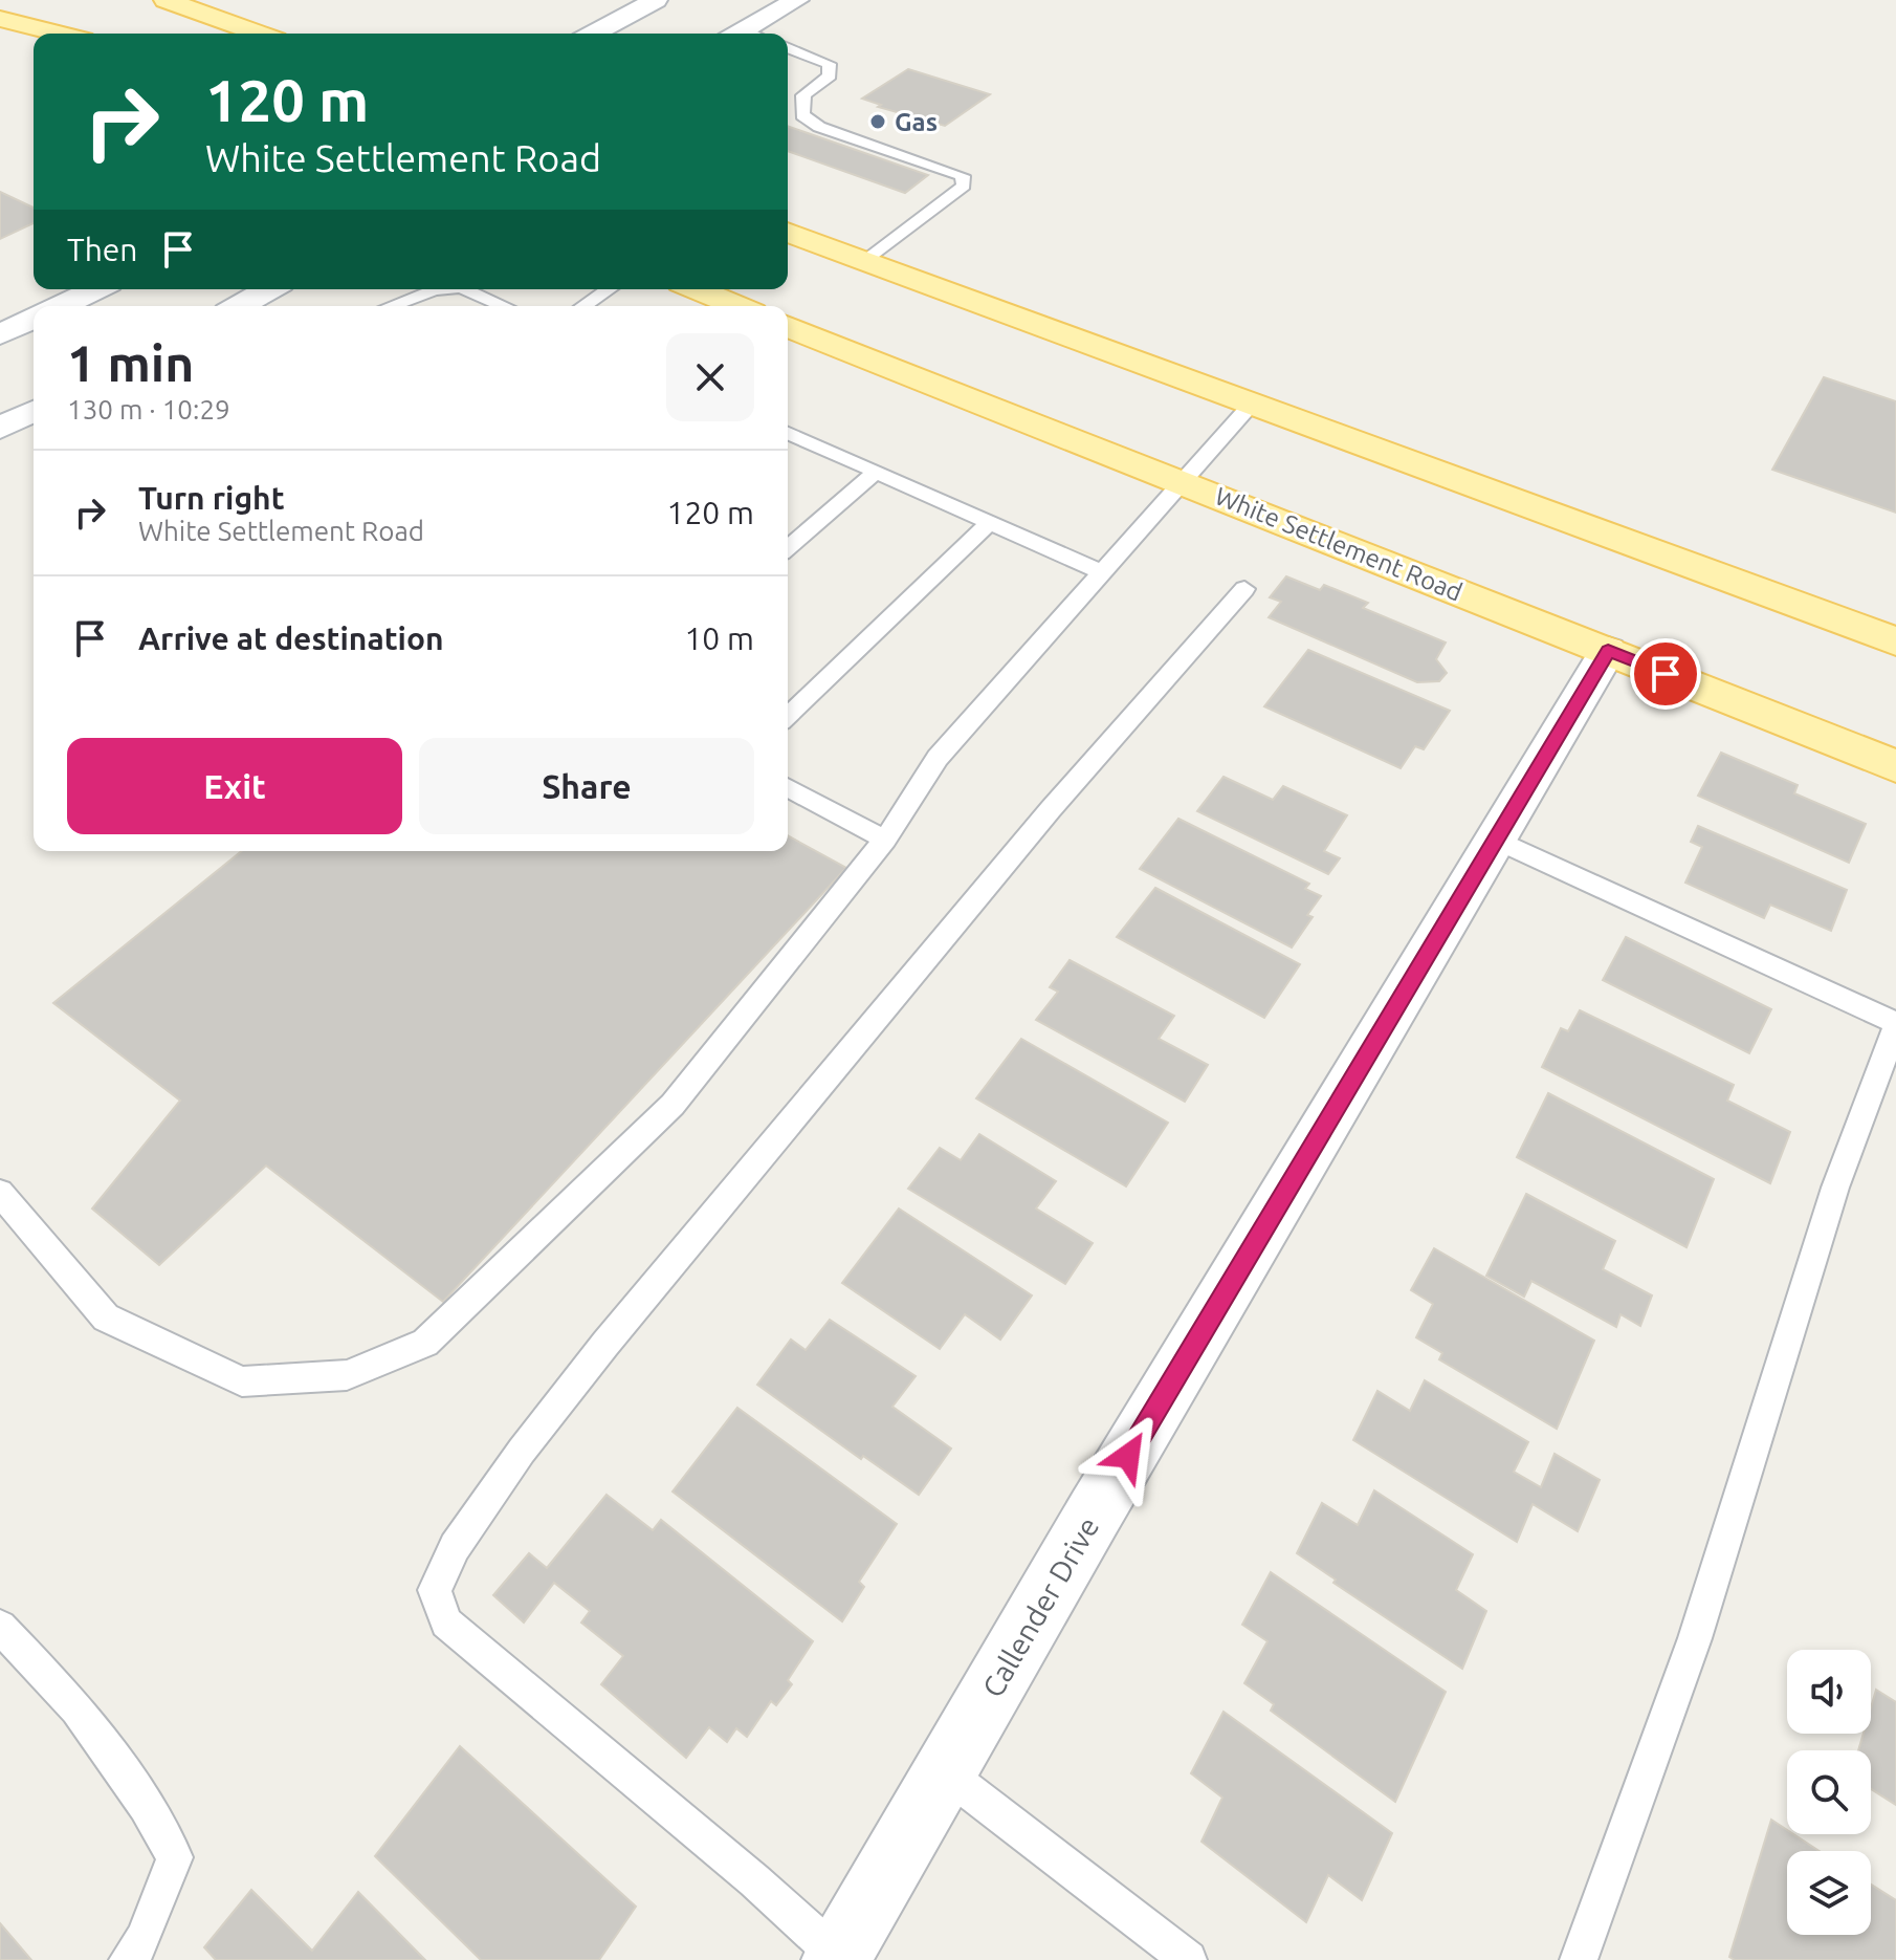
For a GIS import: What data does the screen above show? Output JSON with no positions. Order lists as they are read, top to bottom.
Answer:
{
  "streets": {
    "main road": ["White Settlement Road"],
    "street": ["Callender Drive"]
  },
  "crossings": [
    ["White Settlement Road", "Callender Drive"]
  ],
  "places": ["Gas"],
  "page": {
    "turn": ["120 m", "White Settlement Road"],
    "then": "Then",
    "heading": ["1 min", "130 m · 10:29"],
    "list": [
      {
        "name": "Turn right",
        "note": "White Settlement Road",
        "value": "120 m"
      },
      {
        "name": "Arrive at destination",
        "value": "10 m"
      }
    ],
    "buttons": ["Exit", "Share"]
  }
}
